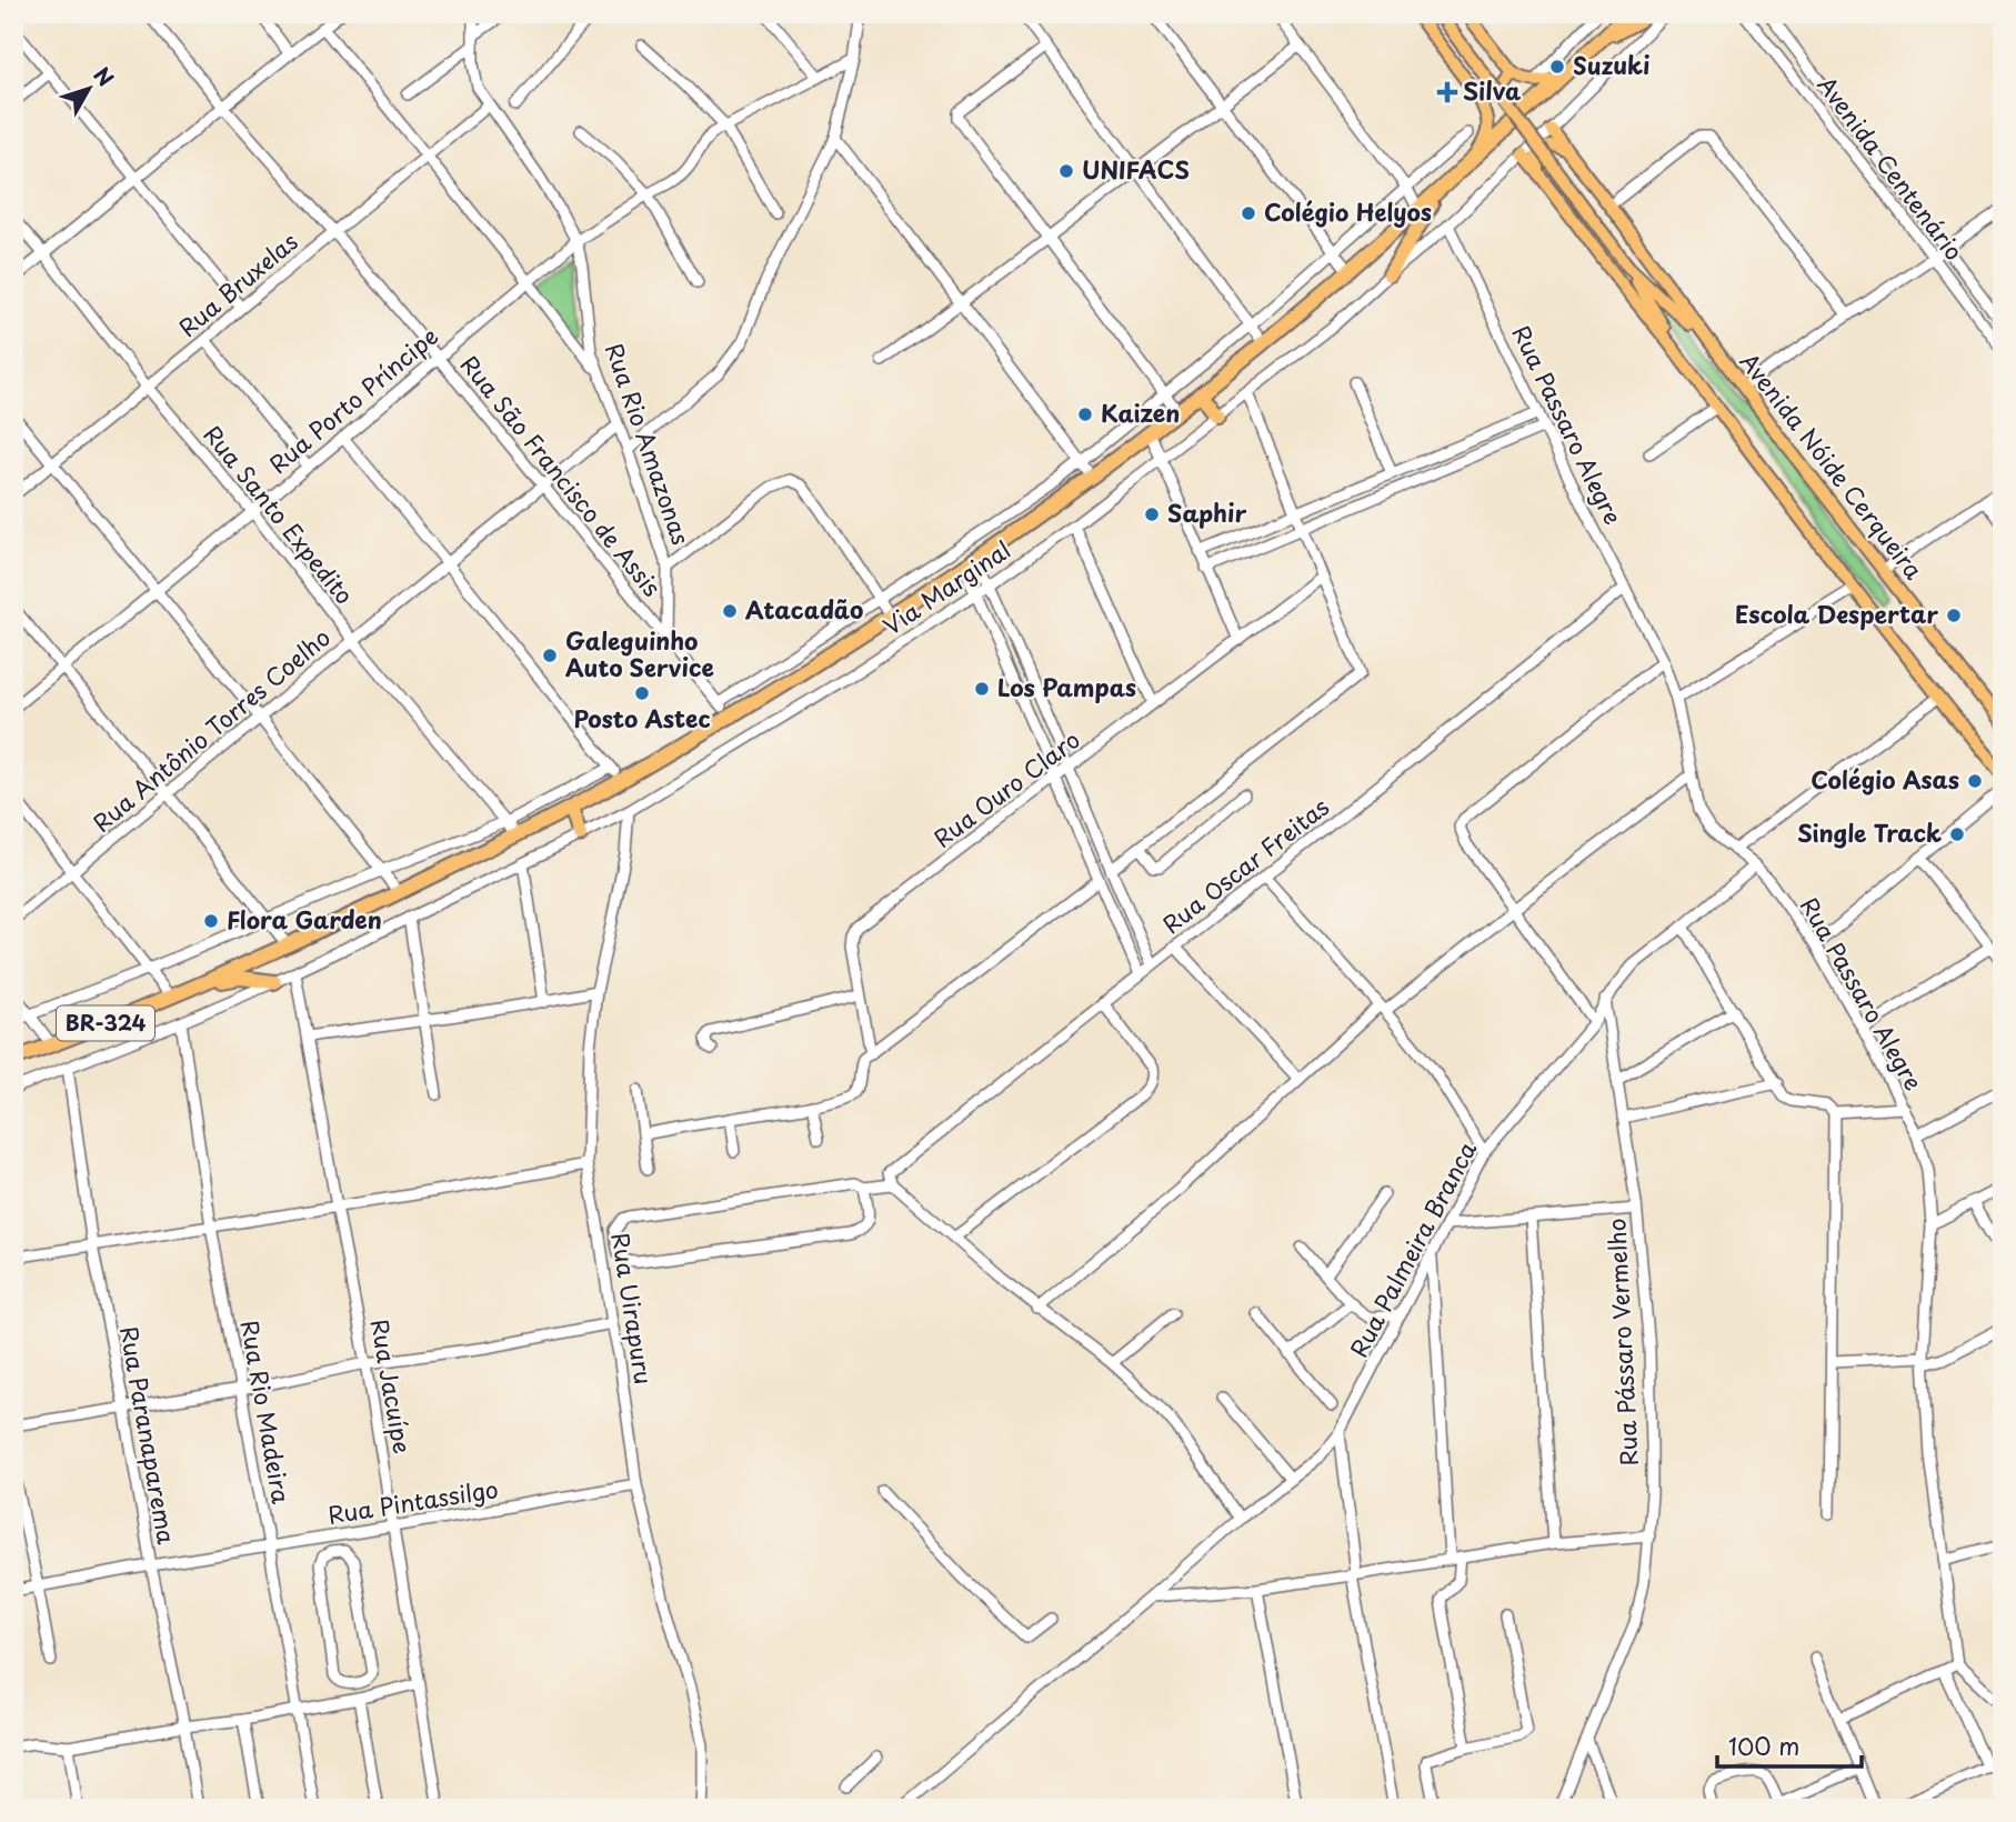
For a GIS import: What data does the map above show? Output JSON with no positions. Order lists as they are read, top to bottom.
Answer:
{
  "streets": {
    "highway": ["BR-324"],
    "main road": ["Avenida Nóide Cerqueira"],
    "street": [
      "Avenida Centenário",
      "Rua Bruxelas",
      "Rua Porto Príncipe",
      "Rua Passaro Alegre",
      "Rua Rio Amazonas",
      "Rua São Francisco de Assis",
      "Rua Santo Expedito",
      "Via Marginal",
      "Rua Antônio Torres Coelho",
      "Rua Ouro Claro",
      "Rua Oscar Freitas",
      "Rua Palmeira Branca",
      "Rua Uirapuru",
      "Rua Pássaro Vermelho",
      "Rua Jacuípe",
      "Rua Rio Madeira",
      "Rua Paranaparema",
      "Rua Pintassilgo"
    ]
  },
  "crossings": [
    ["Rua Bruxelas", "Rua Rio Amazonas"],
    ["Rua Bruxelas", "Rua São Francisco de Assis"],
    ["Rua Bruxelas", "Rua Santo Expedito"],
    ["Rua Porto Príncipe", "Rua Rio Amazonas"],
    ["Rua Porto Príncipe", "Rua São Francisco de Assis"],
    ["Rua Porto Príncipe", "Rua Santo Expedito"],
    ["Rua Passaro Alegre", "Via Marginal"],
    ["Rua Passaro Alegre", "Rua Oscar Freitas"],
    ["Rua Passaro Alegre", "Rua Palmeira Branca"],
    ["Rua Rio Amazonas", "Rua São Francisco de Assis"],
    ["Rua Rio Amazonas", "Rua Antônio Torres Coelho"],
    ["Avenida Nóide Cerqueira", "Via Marginal"],
    ["Rua São Francisco de Assis", "Rua Antônio Torres Coelho"],
    ["Rua São Francisco de Assis", "BR-324"],
    ["Rua Santo Expedito", "Rua Antônio Torres Coelho"],
    ["Rua Santo Expedito", "BR-324"],
    ["Via Marginal", "Rua Uirapuru"],
    ["Via Marginal", "Rua Jacuípe"],
    ["Via Marginal", "Rua Rio Madeira"],
    ["Via Marginal", "Rua Paranaparema"],
    ["Rua Palmeira Branca", "Rua Pássaro Vermelho"],
    ["Rua Uirapuru", "Rua Pintassilgo"],
    ["Rua Jacuípe", "Rua Pintassilgo"],
    ["Rua Rio Madeira", "Rua Pintassilgo"],
    ["Rua Paranaparema", "Rua Pintassilgo"]
  ],
  "places": {
    "other": [
      "Suzuki",
      "UNIFACS",
      "Colégio Helyos",
      "Kaizen",
      "Saphir",
      "Atacadão",
      "Escola Despertar",
      "Galeguinho Auto Service",
      "Los Pampas",
      "Posto Astec",
      "Colégio Asas",
      "Single Track",
      "Flora Garden"
    ],
    "health": ["Silva"]
  },
  "scale_bar": "100 m",
  "north": "top right"
}
